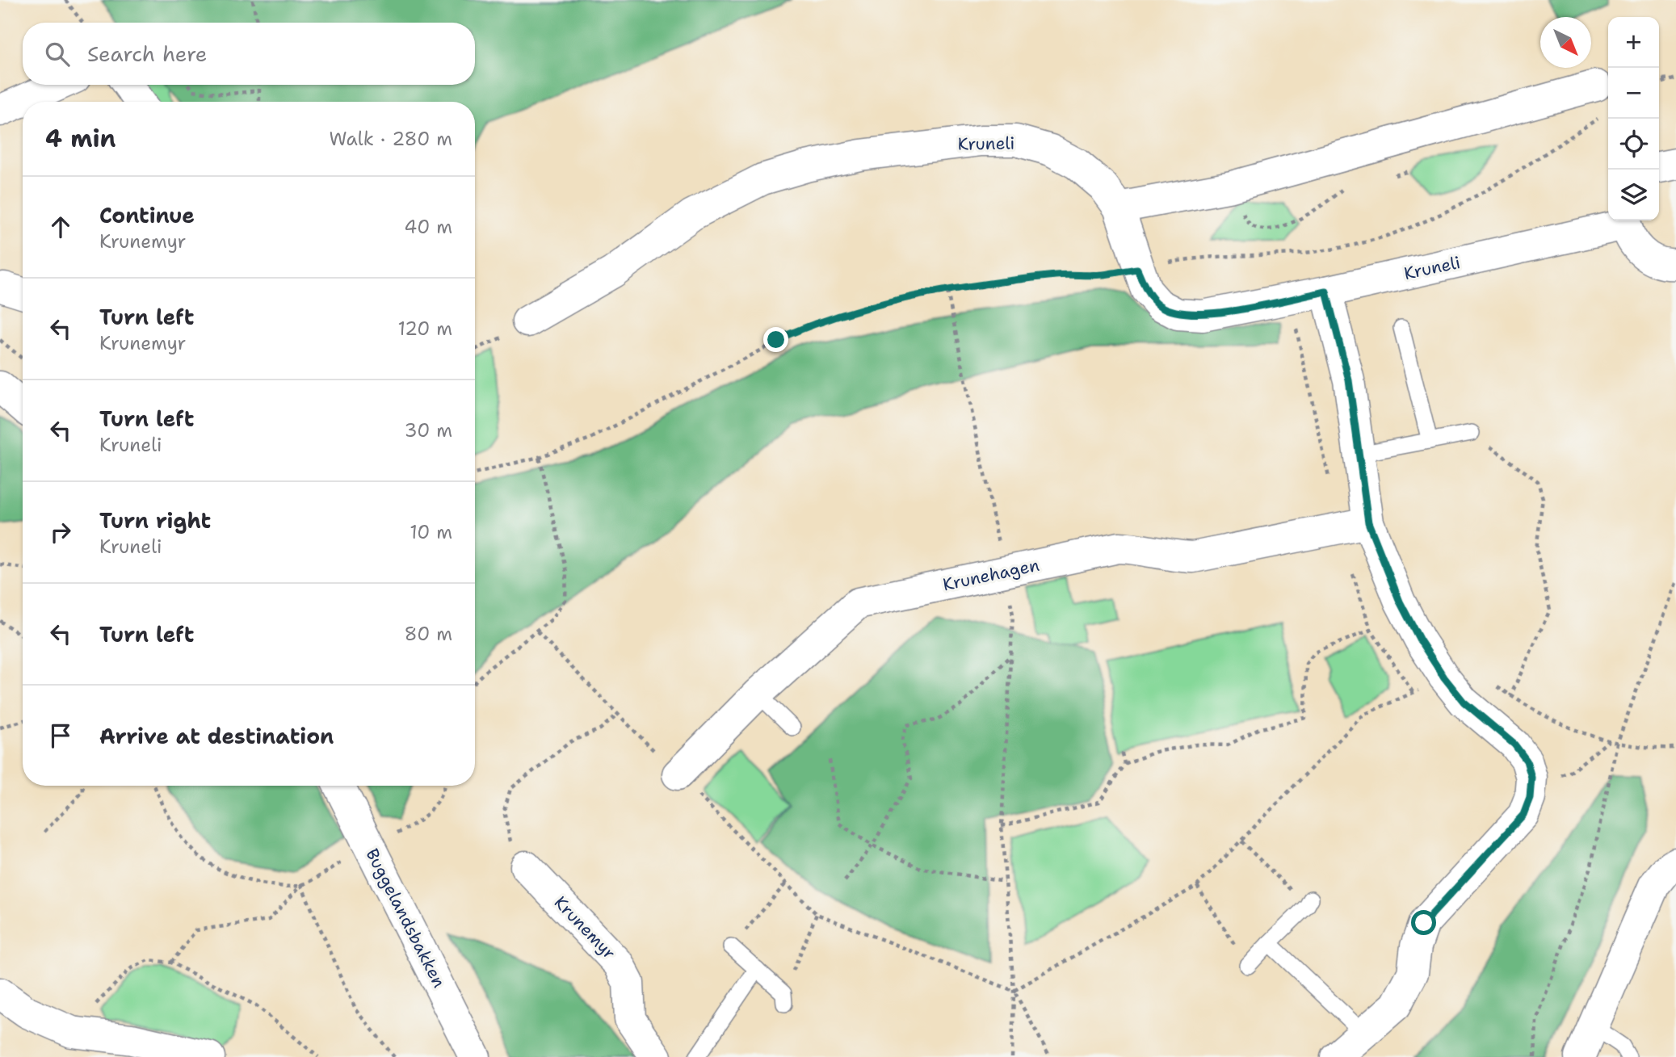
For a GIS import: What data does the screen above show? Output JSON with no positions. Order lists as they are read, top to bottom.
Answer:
{
  "streets": {
    "street": [
      "Kruneli",
      "Krunehagen",
      "Buggelandsbakken",
      "Krunemyr"
    ]
  },
  "north": "bottom right",
  "page": {
    "map_buttons": ["+", "−"],
    "search": "Search here",
    "heading": ["4 min", "Walk · 280 m"],
    "list": [
      ["Continue", "Krunemyr", "40 m"],
      ["Turn left", "Krunemyr", "120 m"],
      ["Turn left", "Kruneli", "30 m"],
      ["Turn right", "Kruneli", "10 m"],
      ["Turn left", "80 m"],
      "Arrive at destination"
    ]
  }
}
